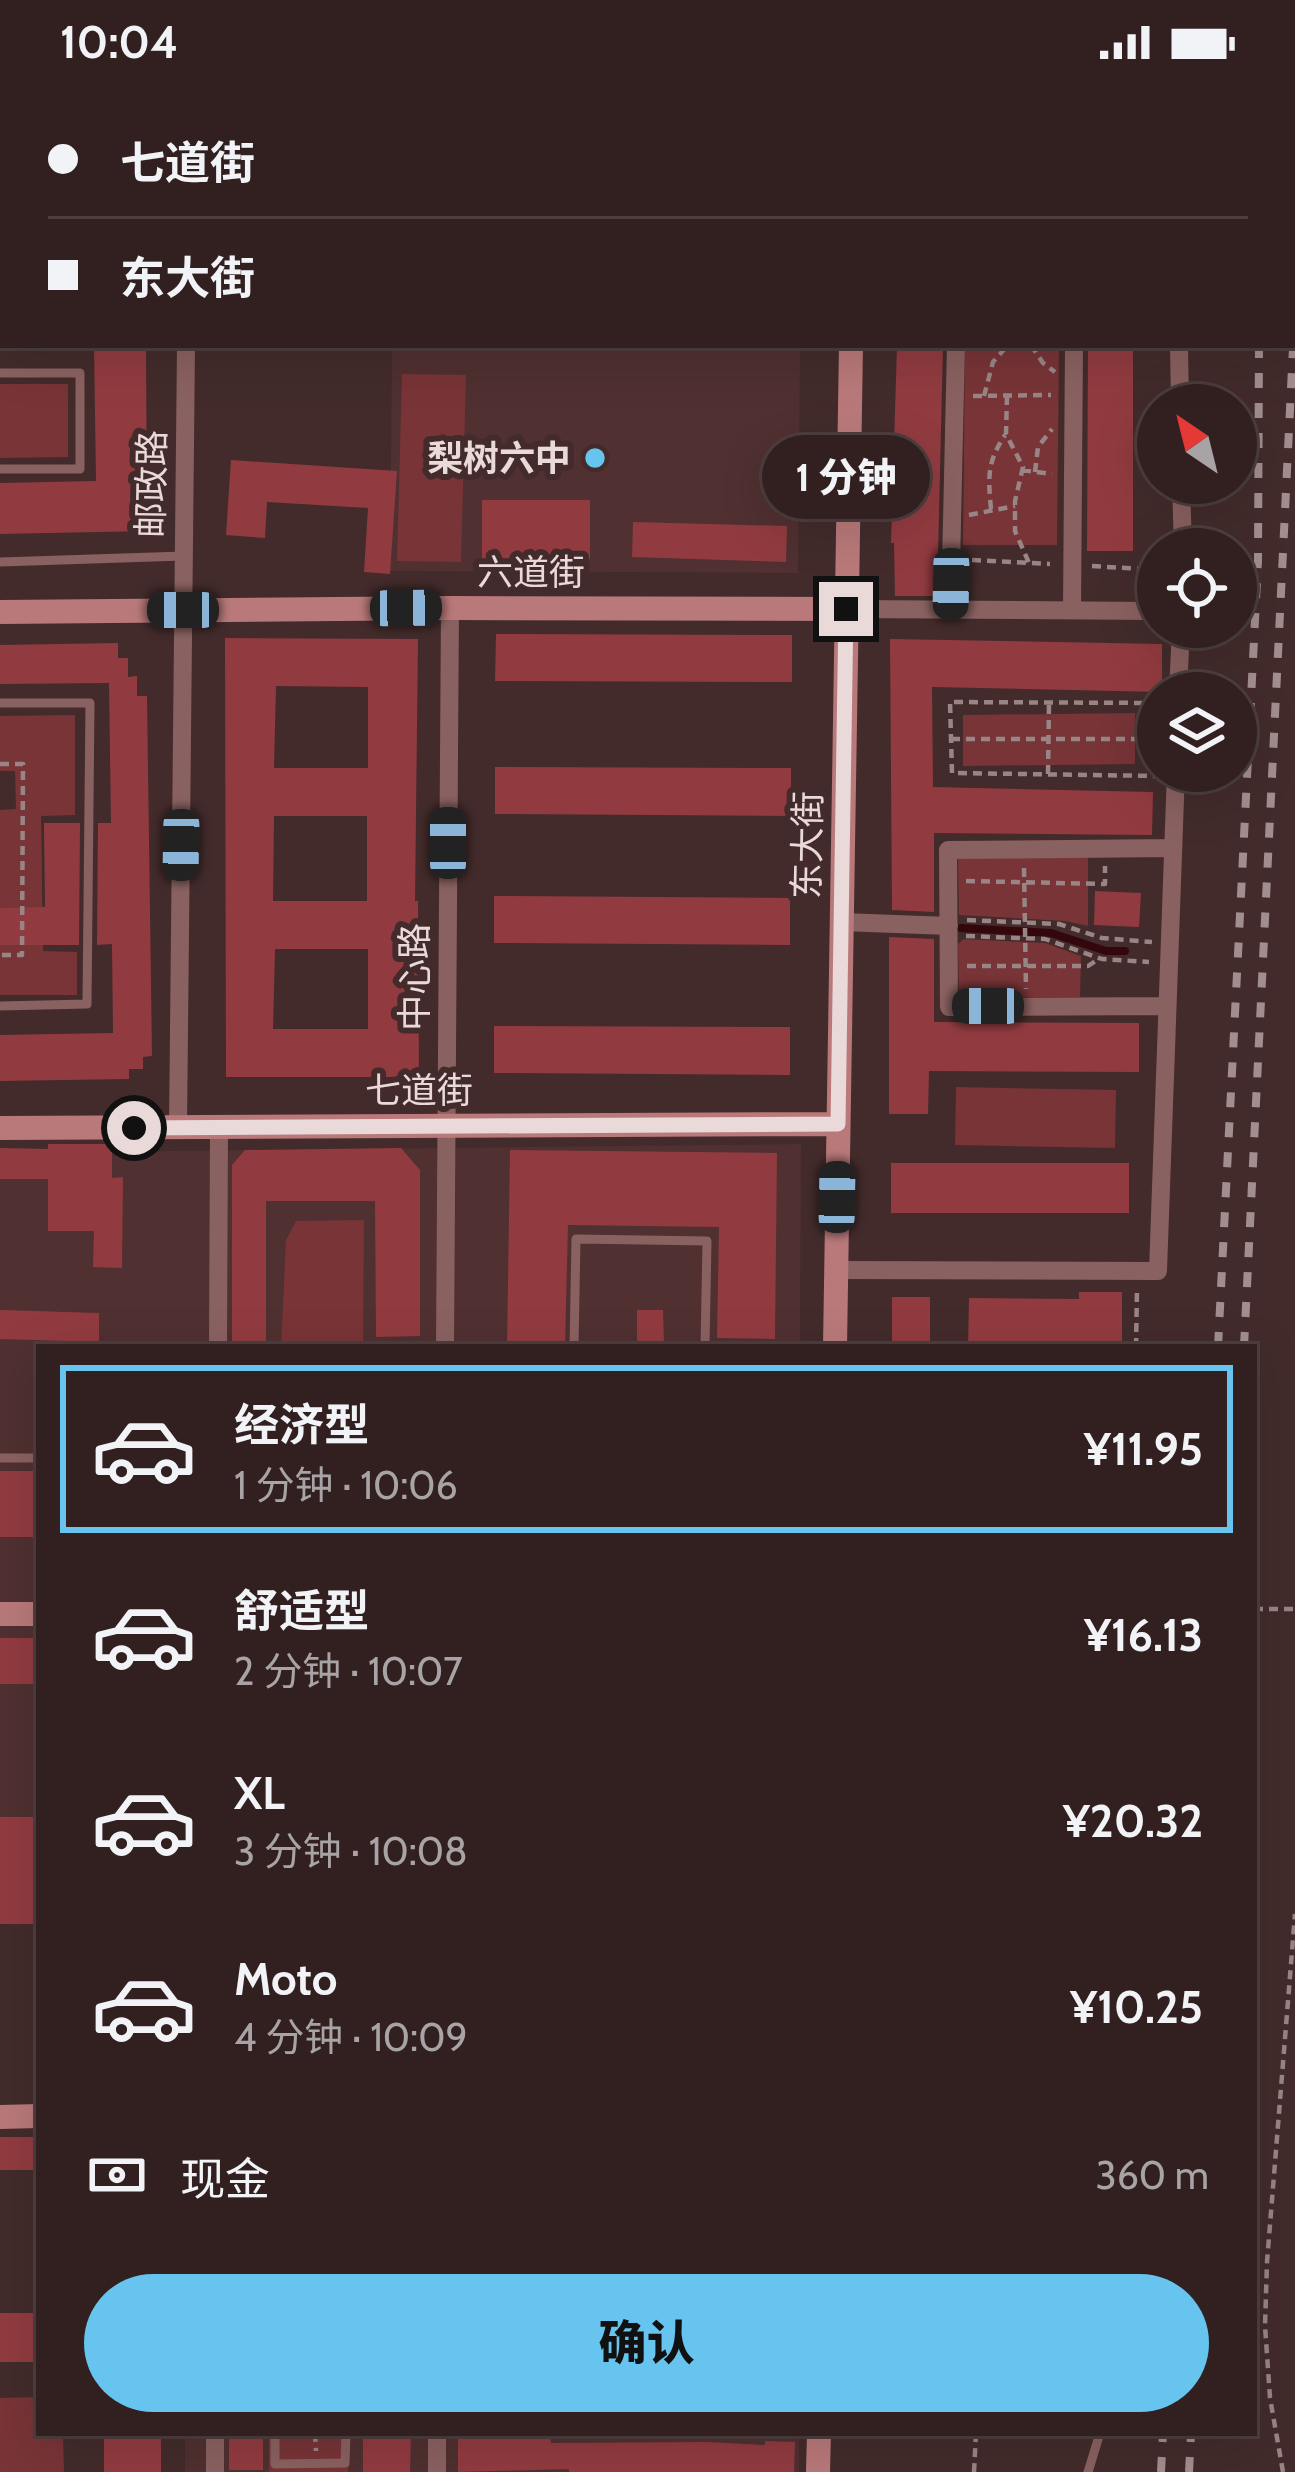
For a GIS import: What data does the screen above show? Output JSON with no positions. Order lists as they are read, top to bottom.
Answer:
{
  "streets": {
    "street": [
      "邮政路",
      "六道街",
      "东大街",
      "中心路",
      "七道街"
    ]
  },
  "crossings": [
    ["邮政路", "六道街"],
    ["邮政路", "七道街"],
    ["六道街", "东大街"],
    ["六道街", "中心路"],
    ["东大街", "七道街"],
    ["中心路", "七道街"]
  ],
  "places": ["梨树六中"],
  "north": "top left",
  "page": {
    "status": "10:04",
    "banner": ["七道街", "东大街"],
    "bubble": "1 分钟",
    "list": [
      {
        "name": "经济型",
        "note": "1 分钟 · 10:06",
        "value": "¥11.95"
      },
      {
        "name": "舒适型",
        "note": "2 分钟 · 10:07",
        "value": "¥16.13"
      },
      {
        "name": "XL",
        "note": "3 分钟 · 10:08",
        "value": "¥20.32"
      },
      {
        "name": "Moto",
        "note": "4 分钟 · 10:09",
        "value": "¥10.25"
      }
    ],
    "pay": ["现金", "360 m"],
    "buttons": "确认"
  }
}
